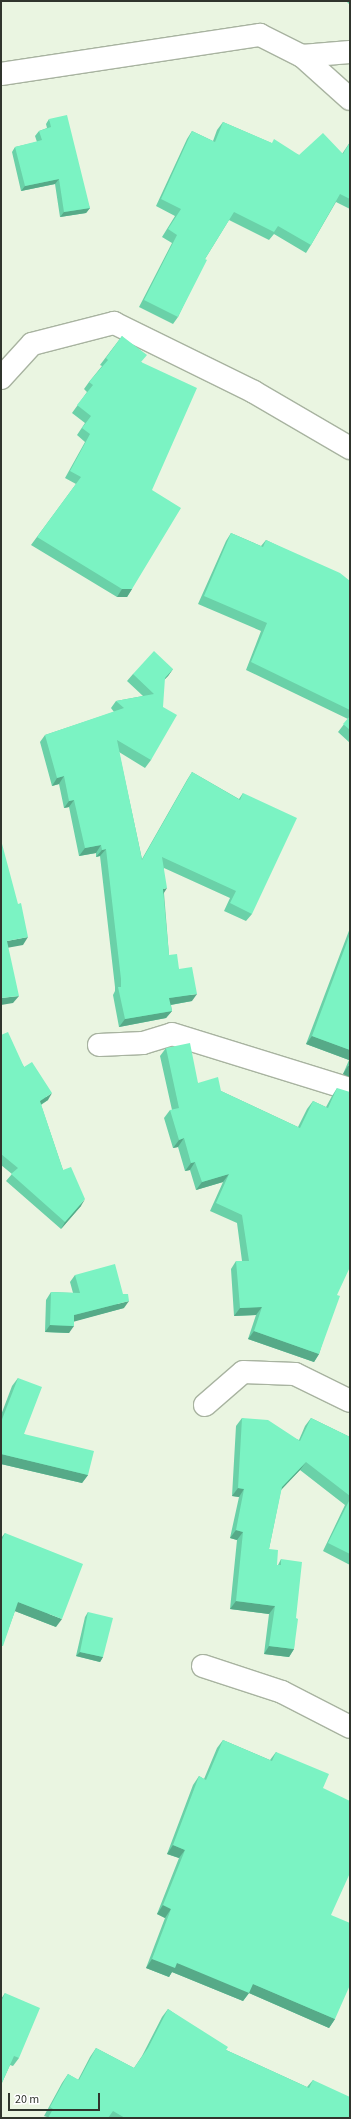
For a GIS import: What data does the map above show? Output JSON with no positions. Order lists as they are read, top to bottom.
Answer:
{
  "scale_bar": "20 m"
}
